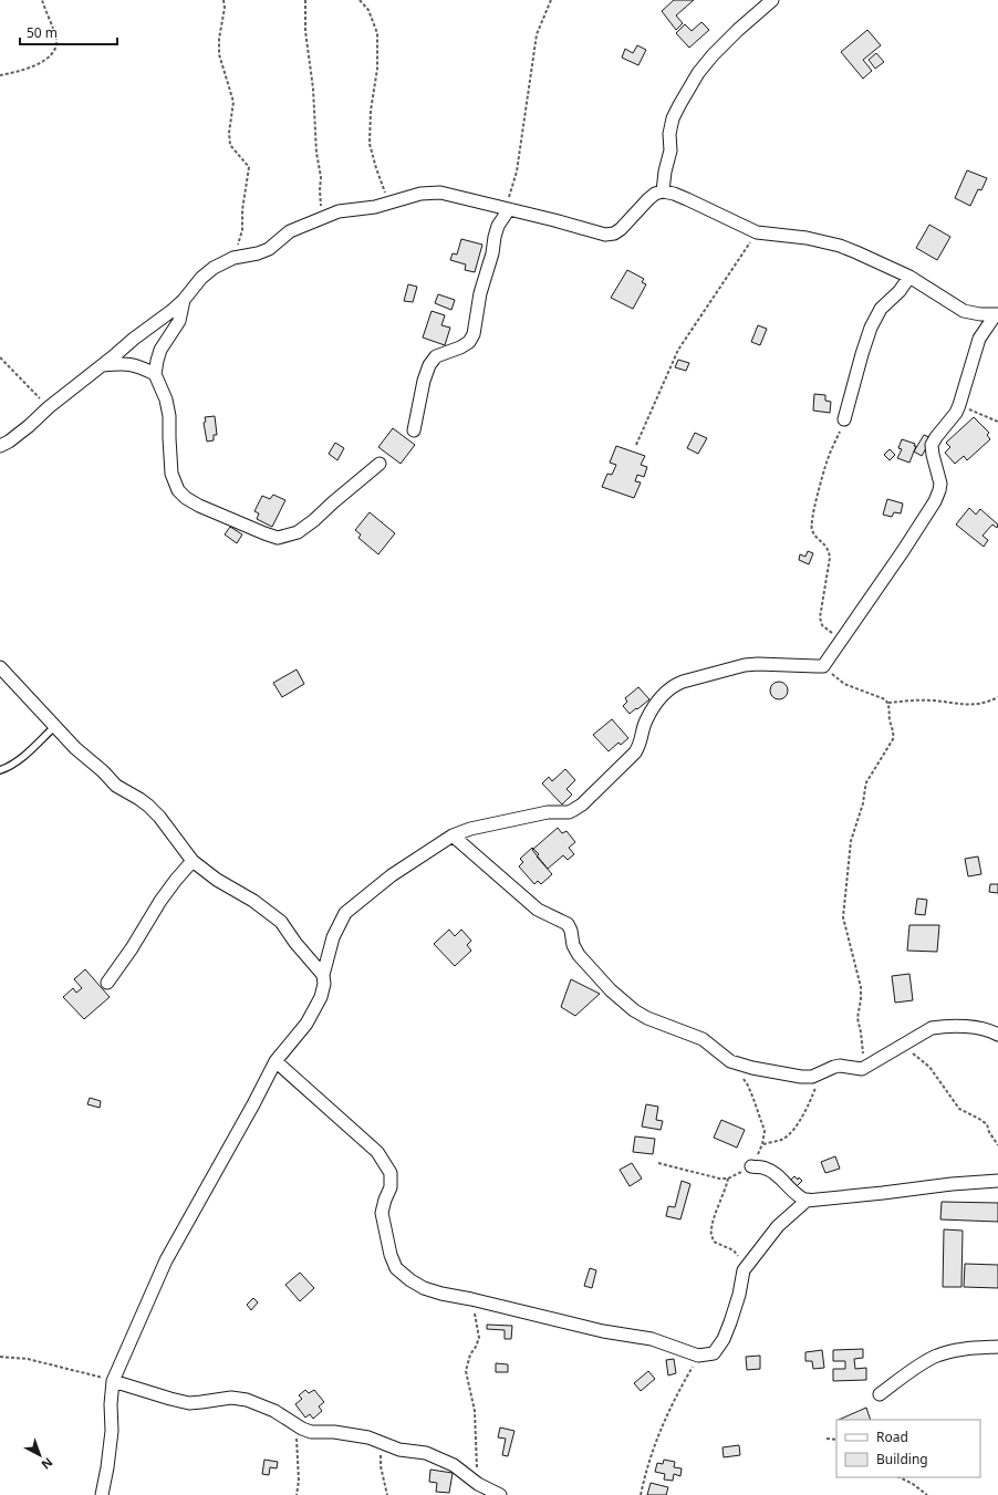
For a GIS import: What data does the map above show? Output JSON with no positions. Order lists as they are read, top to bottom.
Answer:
{
  "legend": ["Road", "Building"],
  "scale_bar": "50 m",
  "north": "bottom right"
}
